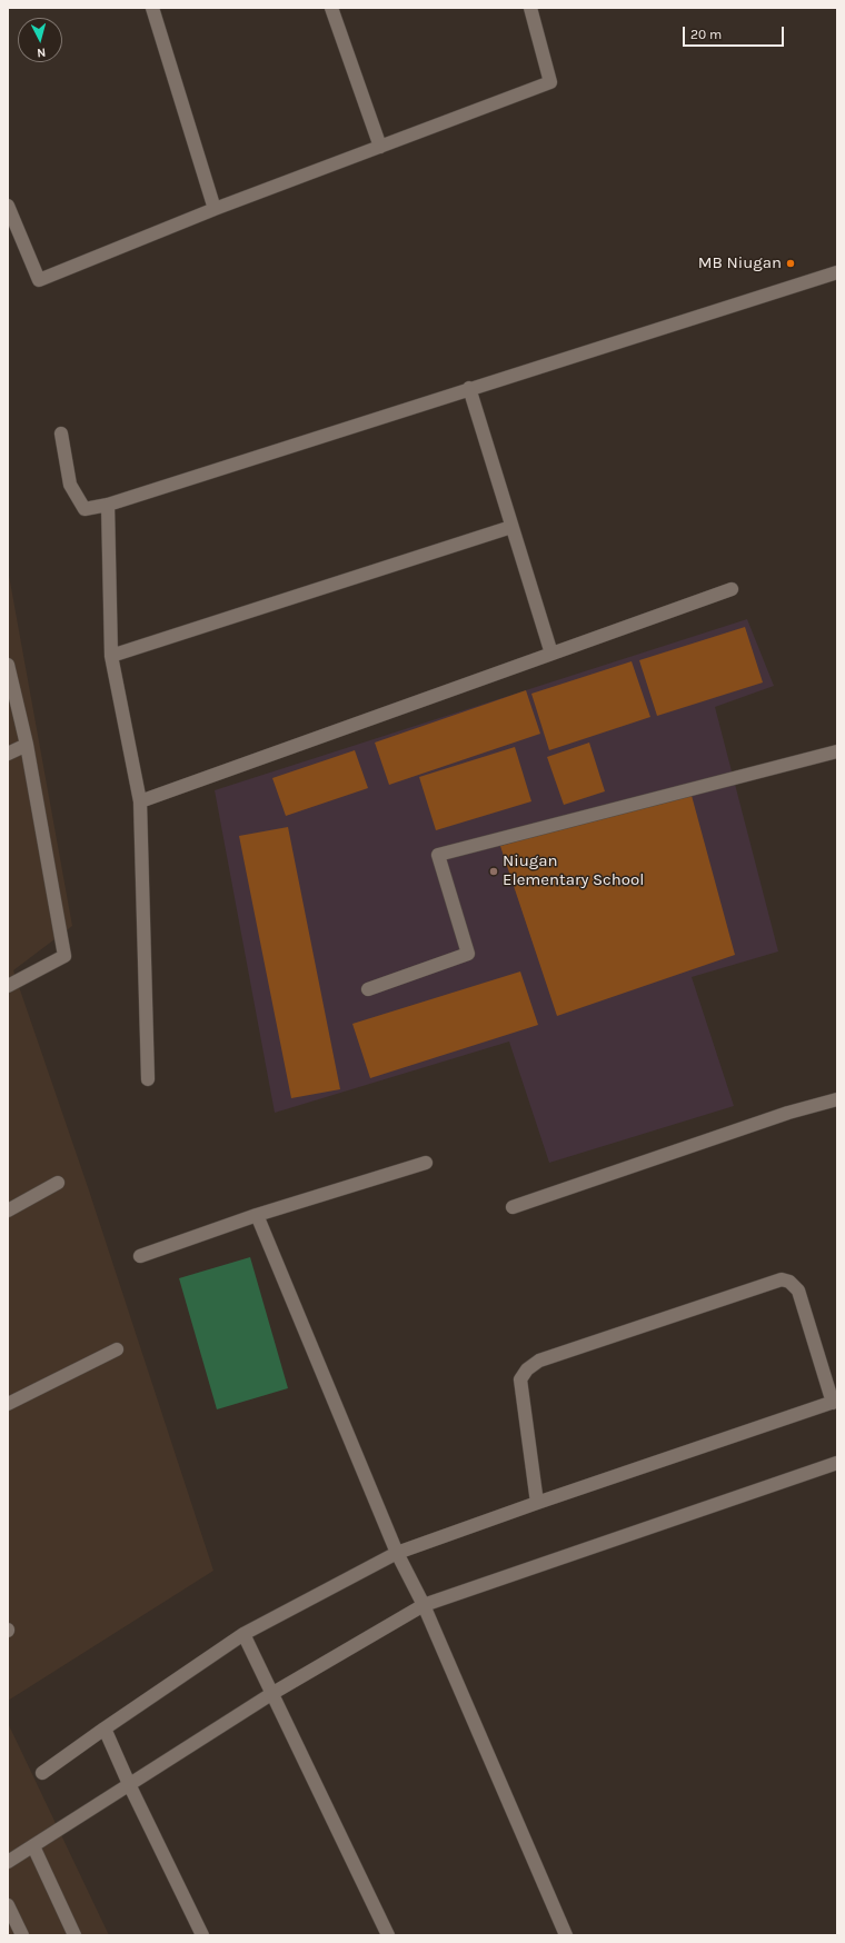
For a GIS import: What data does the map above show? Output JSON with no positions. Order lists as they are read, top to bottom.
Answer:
{
  "places": ["MB Niugan", "Niugan Elementary School"],
  "scale_bar": "20 m",
  "north": "bottom"
}
